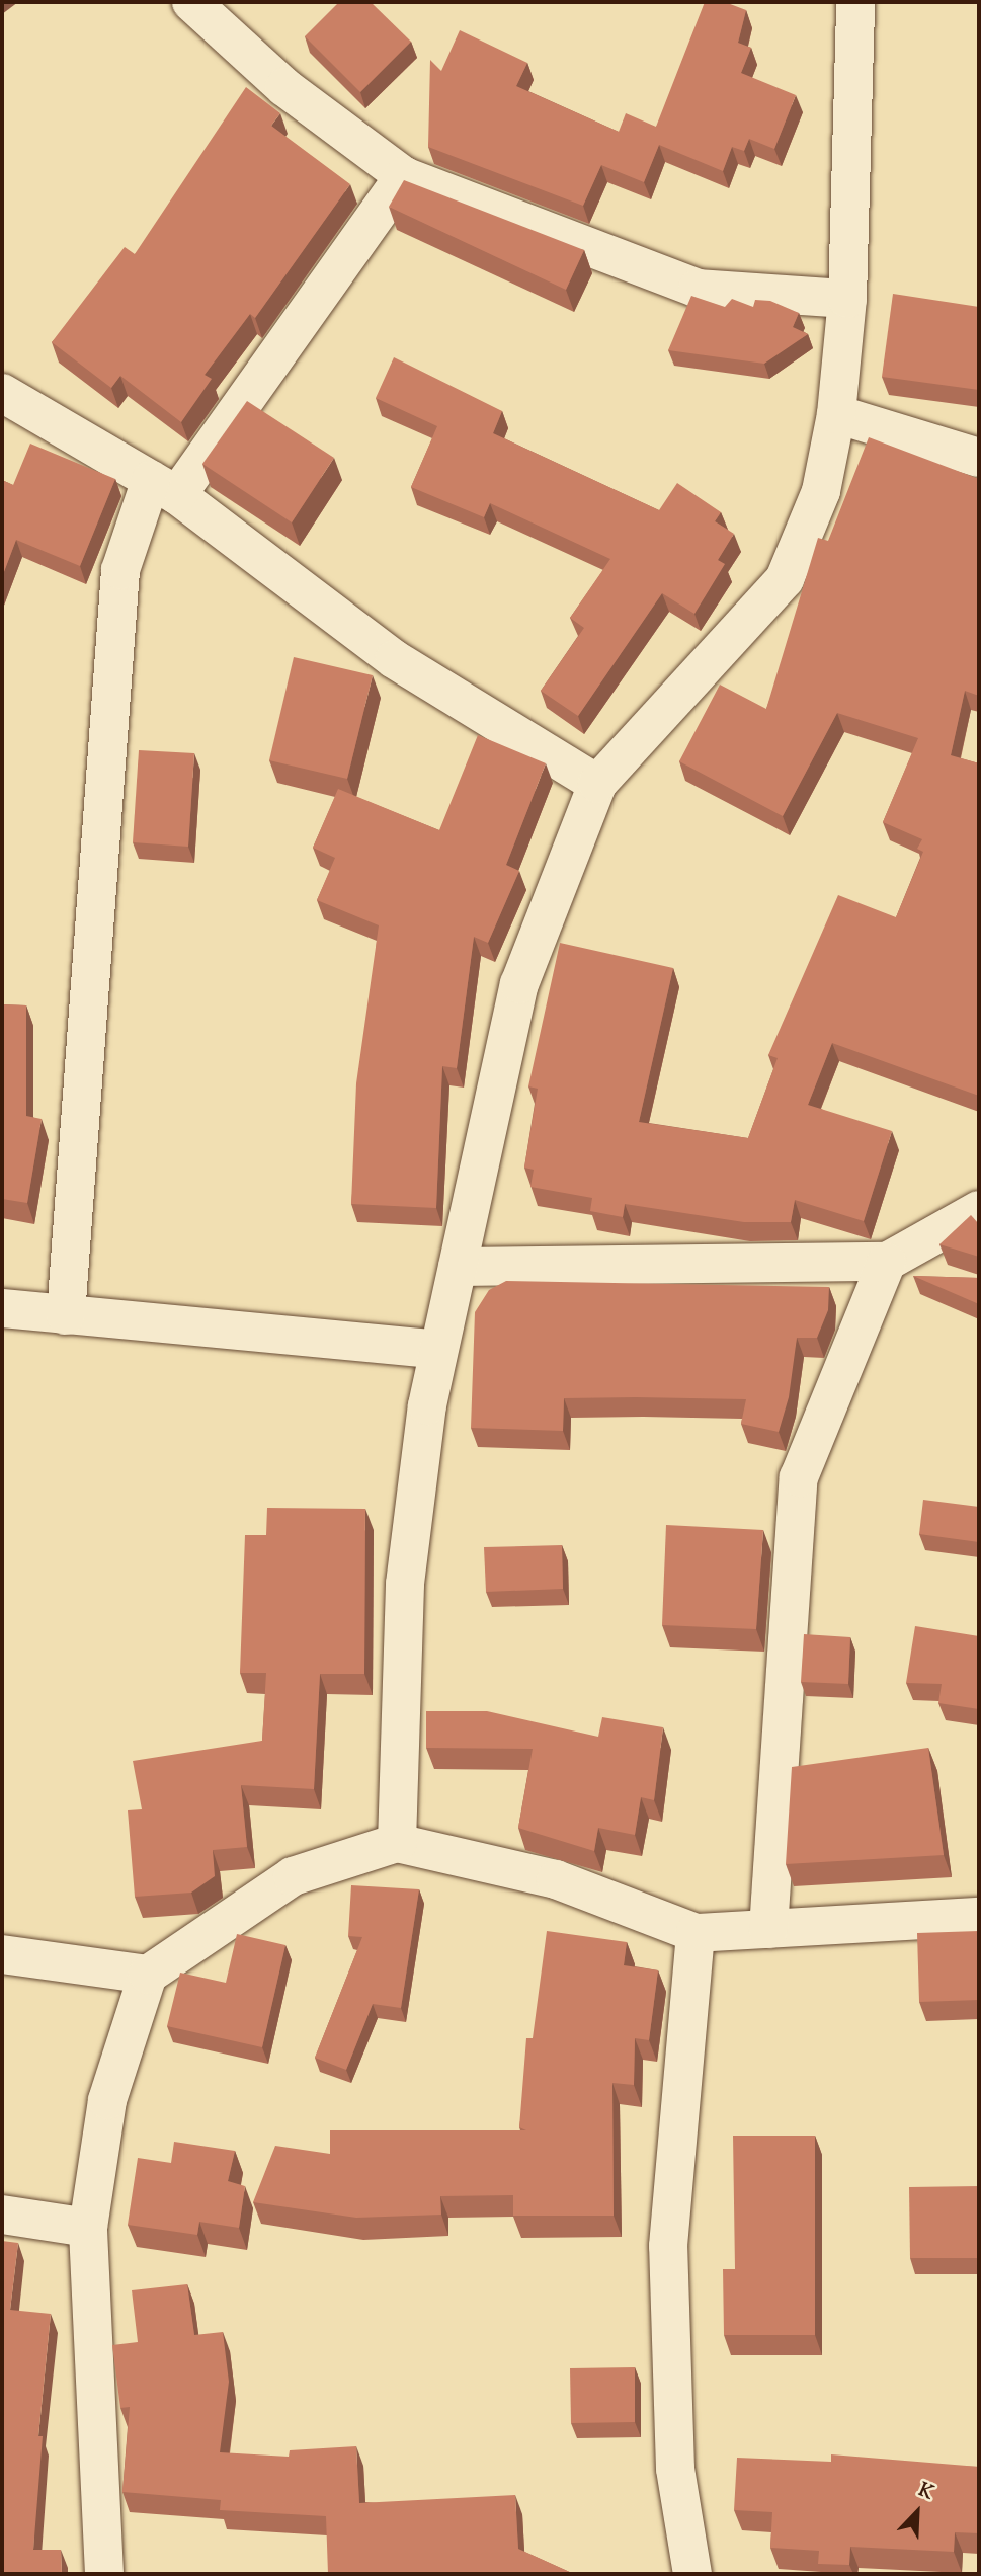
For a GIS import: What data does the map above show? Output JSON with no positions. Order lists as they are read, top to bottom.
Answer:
{
  "north": "top right"
}
